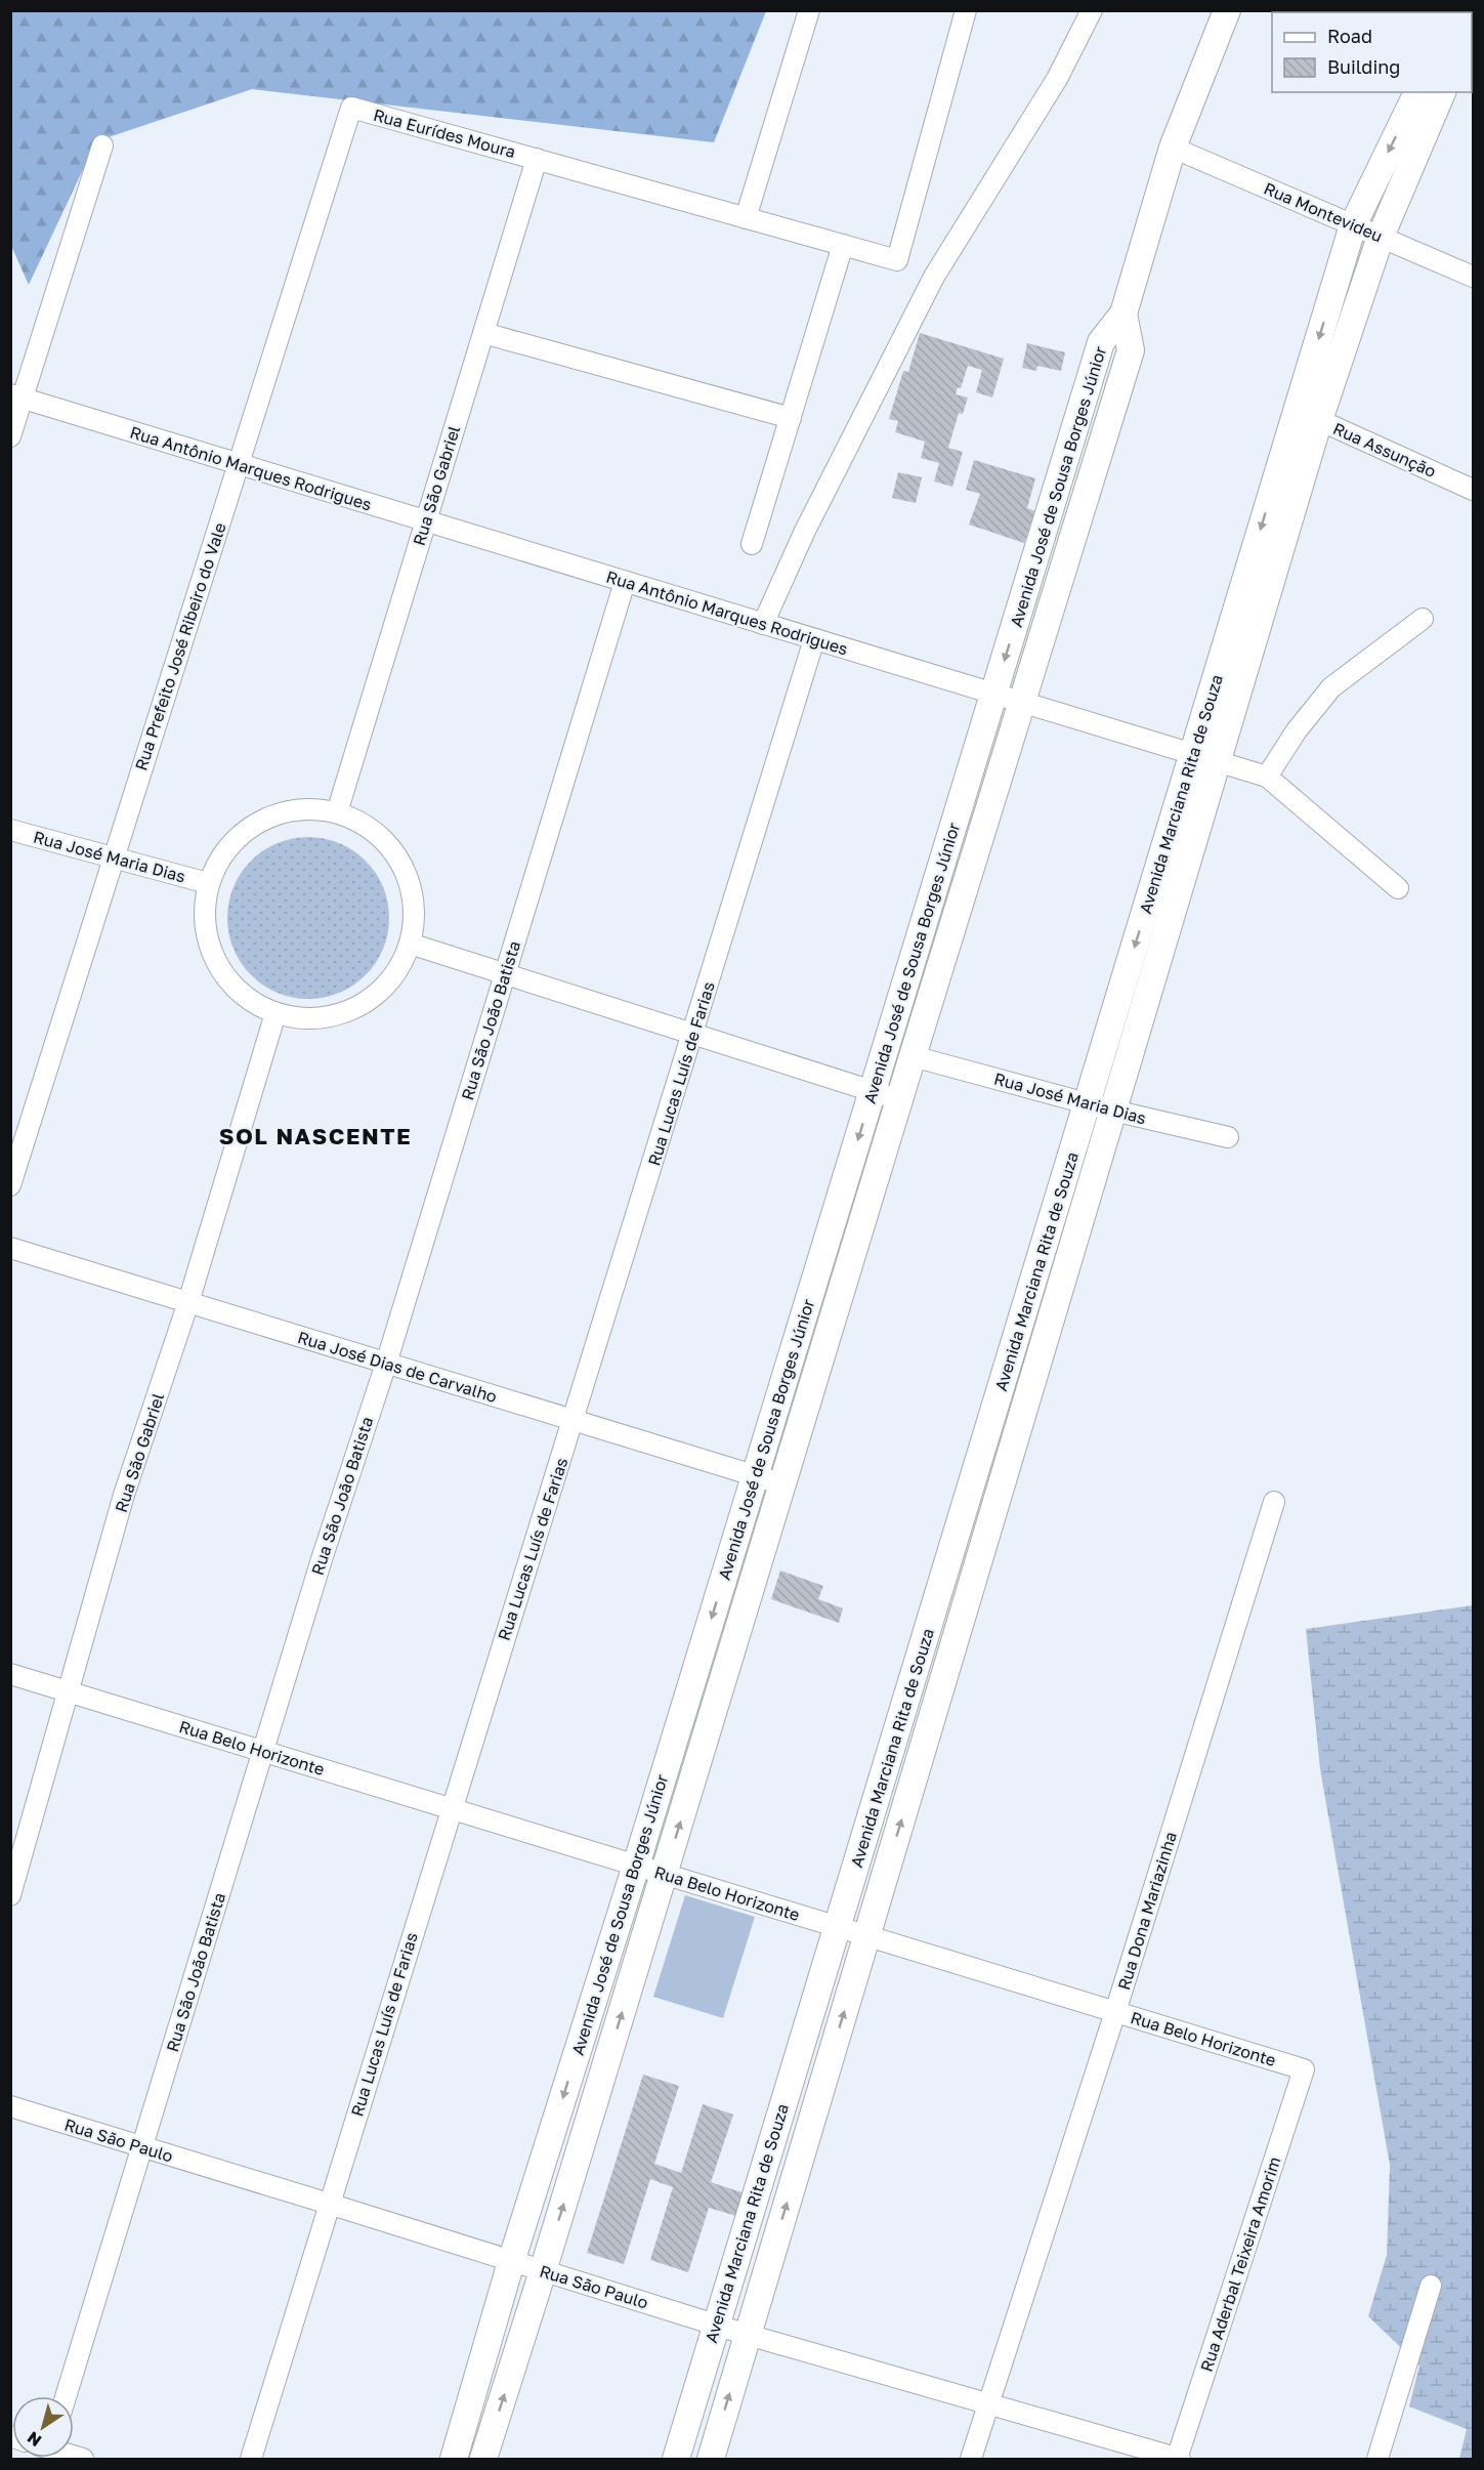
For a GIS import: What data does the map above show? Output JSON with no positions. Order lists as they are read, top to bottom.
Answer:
{
  "streets": {
    "street": [
      "Rua Eurídes Moura",
      "Rua Montevideu",
      "Rua Assunção",
      "Rua Antônio Marques Rodrigues",
      "Rua São Gabriel",
      "Avenida José de Sousa Borges Júnior",
      "Rua Prefeito José Ribeiro do Vale",
      "Avenida Marciana Rita de Souza",
      "Rua José Maria Dias",
      "Rua São João Batista",
      "Rua Lucas Luís de Farias",
      "Rua José Dias de Carvalho",
      "Rua Belo Horizonte",
      "Rua Dona Mariazinha",
      "Rua São Paulo",
      "Rua Aderbal Teixeira Amorim"
    ]
  },
  "crossings": [
    ["Rua Eurídes Moura", "Rua São Gabriel"],
    ["Rua Eurídes Moura", "Rua Prefeito José Ribeiro do Vale"],
    ["Rua Montevideu", "Avenida Marciana Rita de Souza"],
    ["Rua Assunção", "Avenida Marciana Rita de Souza"],
    ["Rua Antônio Marques Rodrigues", "Rua São Gabriel"],
    ["Rua Antônio Marques Rodrigues", "Avenida José de Sousa Borges Júnior"],
    ["Rua Antônio Marques Rodrigues", "Rua Prefeito José Ribeiro do Vale"],
    ["Rua Antônio Marques Rodrigues", "Avenida Marciana Rita de Souza"],
    ["Rua Antônio Marques Rodrigues", "Rua São João Batista"],
    ["Rua Antônio Marques Rodrigues", "Rua Lucas Luís de Farias"],
    ["Rua São Gabriel", "Rua José Maria Dias"],
    ["Rua São Gabriel", "Rua José Dias de Carvalho"],
    ["Rua São Gabriel", "Rua Belo Horizonte"],
    ["Avenida José de Sousa Borges Júnior", "Rua José Maria Dias"],
    ["Avenida José de Sousa Borges Júnior", "Rua José Dias de Carvalho"],
    ["Avenida José de Sousa Borges Júnior", "Rua Belo Horizonte"],
    ["Avenida José de Sousa Borges Júnior", "Rua São Paulo"],
    ["Rua Prefeito José Ribeiro do Vale", "Rua José Maria Dias"],
    ["Avenida Marciana Rita de Souza", "Rua José Maria Dias"],
    ["Avenida Marciana Rita de Souza", "Rua Belo Horizonte"],
    ["Avenida Marciana Rita de Souza", "Rua São Paulo"],
    ["Rua São João Batista", "Rua José Dias de Carvalho"],
    ["Rua São João Batista", "Rua Belo Horizonte"],
    ["Rua São João Batista", "Rua São Paulo"],
    ["Rua Lucas Luís de Farias", "Rua José Dias de Carvalho"],
    ["Rua Lucas Luís de Farias", "Rua Belo Horizonte"],
    ["Rua Lucas Luís de Farias", "Rua São Paulo"],
    ["Rua Belo Horizonte", "Rua Dona Mariazinha"],
    ["Rua Belo Horizonte", "Rua Aderbal Teixeira Amorim"],
    ["Rua Dona Mariazinha", "Rua São Paulo"],
    ["Rua São Paulo", "Rua Aderbal Teixeira Amorim"]
  ],
  "districts": ["SOL NASCENTE"],
  "legend": ["Road", "Building"],
  "north": "bottom left"
}
